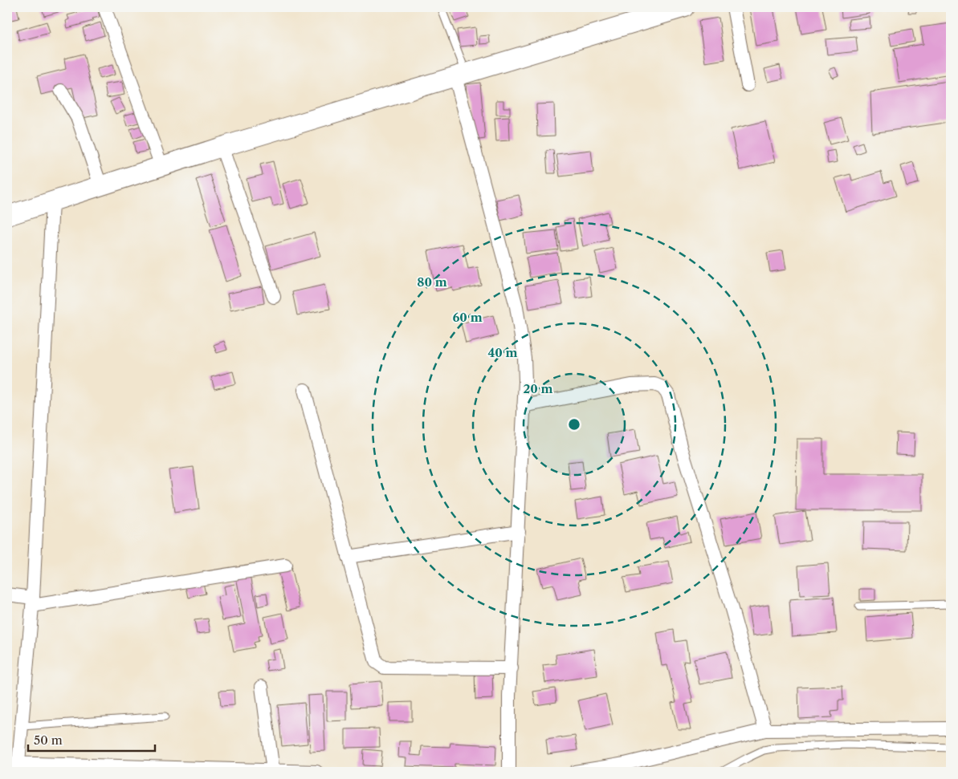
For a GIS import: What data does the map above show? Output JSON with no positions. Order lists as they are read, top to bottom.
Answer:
{
  "scale_bar": "50 m",
  "rings": [
    "80 m",
    "60 m",
    "40 m",
    "20 m"
  ]
}
